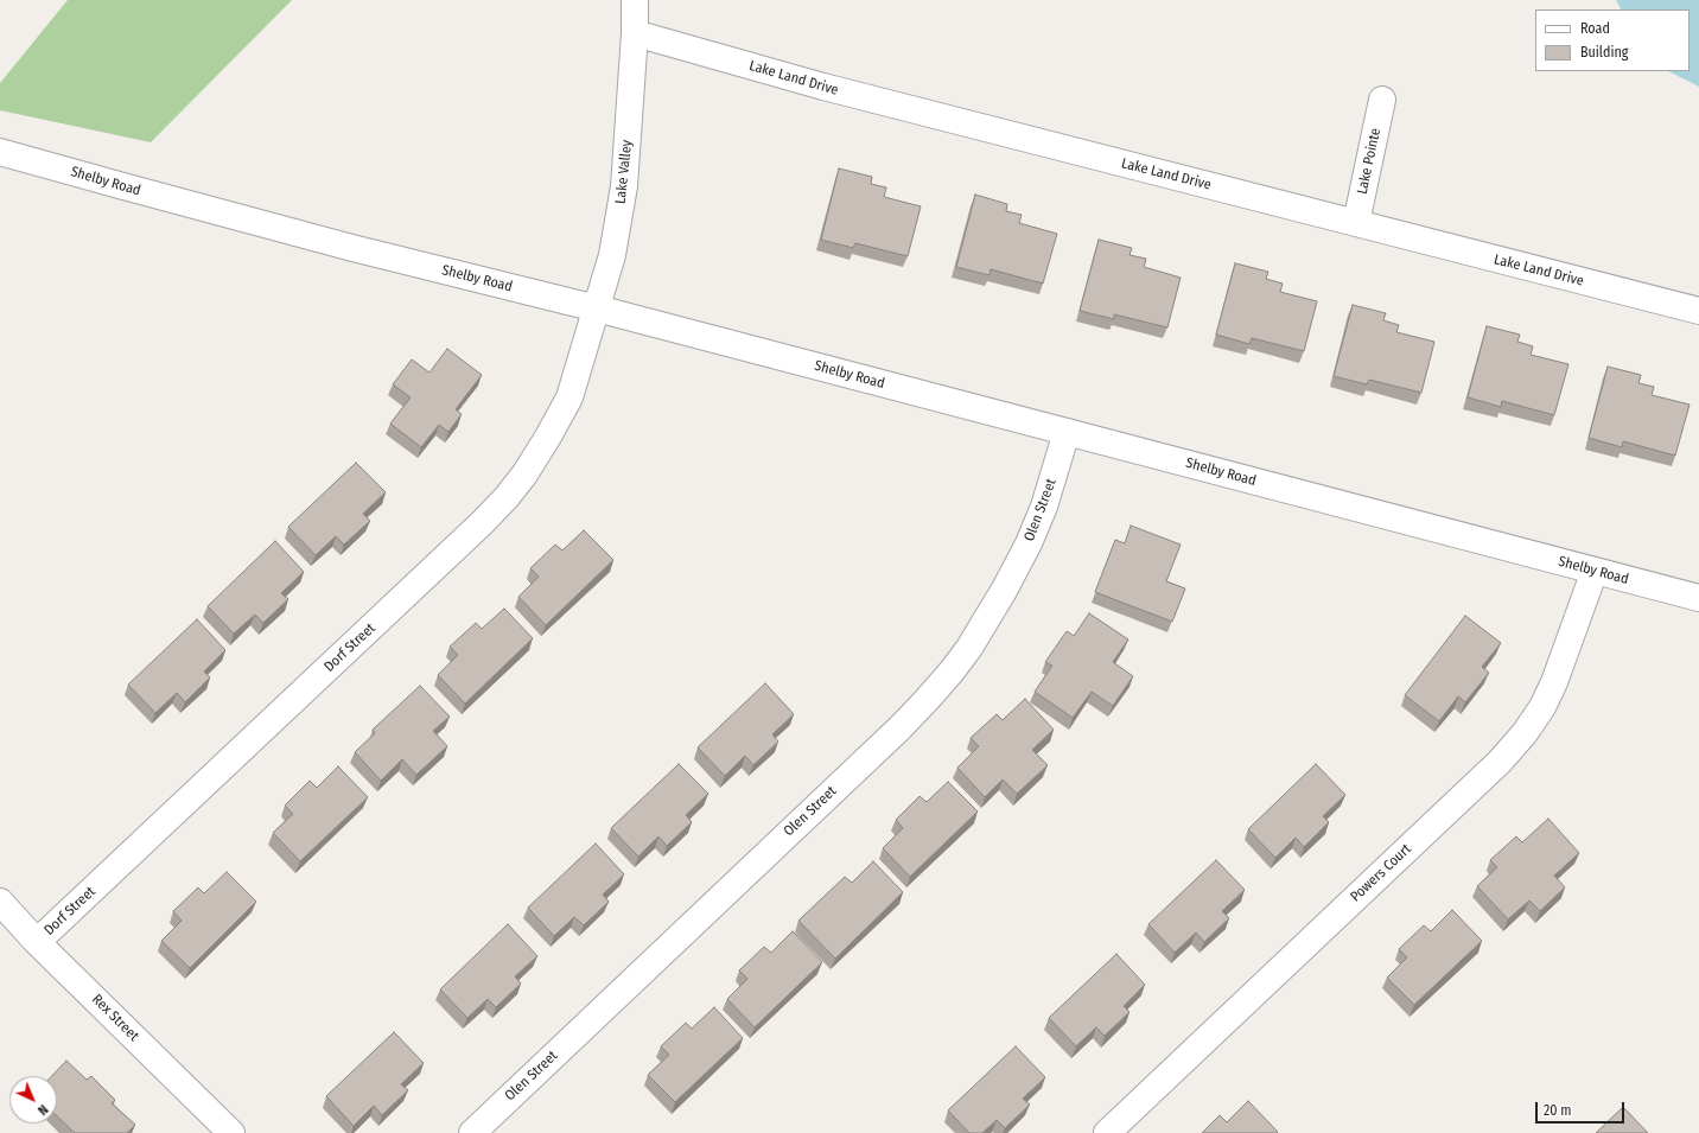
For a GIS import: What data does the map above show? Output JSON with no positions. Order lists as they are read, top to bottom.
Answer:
{
  "streets": {
    "street": [
      "Lake Land Drive",
      "Lake Pointe",
      "Lake Valley",
      "Shelby Road",
      "Olen Street",
      "Dorf Street",
      "Powers Court",
      "Rex Street"
    ]
  },
  "crossings": [
    ["Lake Land Drive", "Lake Pointe"],
    ["Lake Land Drive", "Lake Valley"],
    ["Lake Valley", "Shelby Road"],
    ["Lake Valley", "Dorf Street"],
    ["Shelby Road", "Olen Street"],
    ["Shelby Road", "Dorf Street"],
    ["Shelby Road", "Powers Court"],
    ["Dorf Street", "Rex Street"]
  ],
  "legend": ["Road", "Building"],
  "scale_bar": "20 m",
  "north": "bottom right"
}
